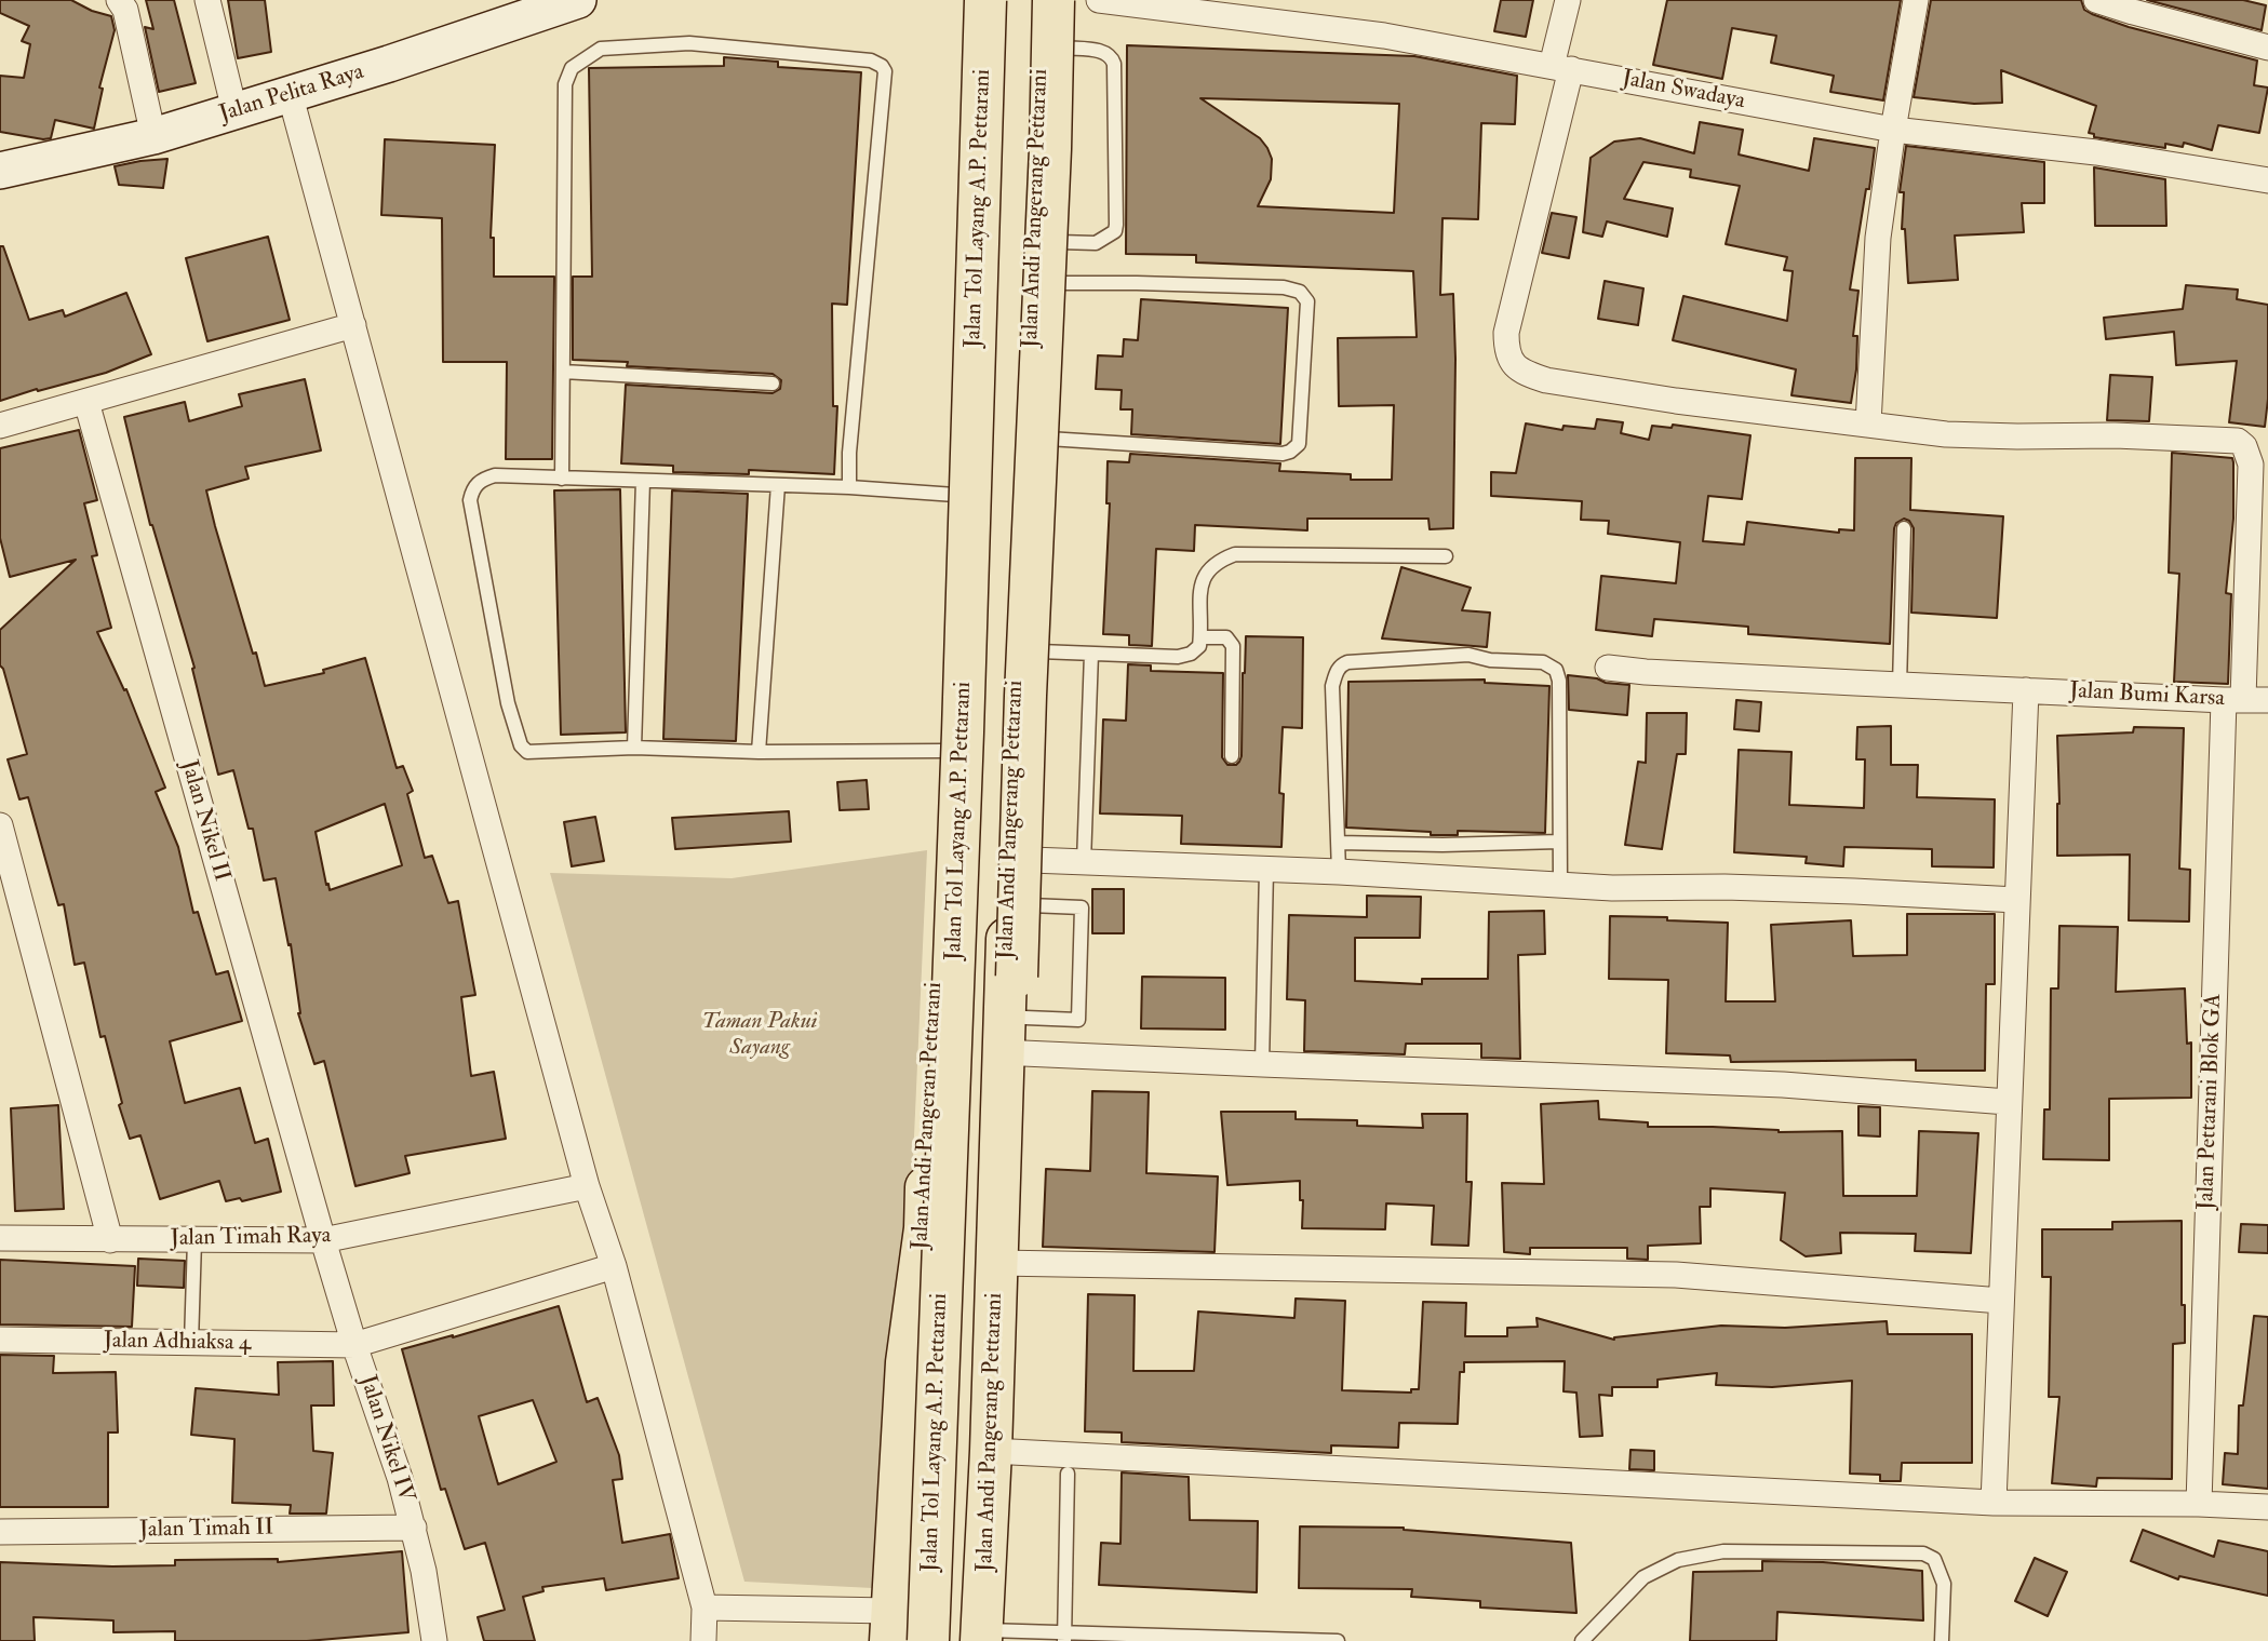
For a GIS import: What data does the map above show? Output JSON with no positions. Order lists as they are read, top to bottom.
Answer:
{
  "streets": {
    "highway": ["Jalan Tol Layang A.P. Pettarani", "Jalan Andi Pangerang Pettarani", "Jalan Andi Pangeran Pettarani"],
    "main road": ["Jalan Pelita Raya"],
    "street": [
      "Jalan Swadaya",
      "Jalan Bumi Karsa",
      "Jalan Nikel II",
      "Jalan Pettarani Blok GA",
      "Jalan Timah Raya",
      "Jalan Adhiaksa 4",
      "Jalan Nikel IV",
      "Jalan Timah II"
    ]
  },
  "crossings": [
    ["Jalan Swadaya", "Jalan Andi Pangerang Pettarani"],
    ["Jalan Tol Layang A.P. Pettarani", "Jalan Andi Pangerang Pettarani"],
    ["Jalan Bumi Karsa", "Jalan Pettarani Blok GA"],
    ["Jalan Nikel II", "Jalan Timah Raya"],
    ["Jalan Nikel II", "Jalan Nikel IV"],
    ["Jalan Timah Raya", "Jalan Nikel IV"],
    ["Jalan Adhiaksa 4", "Jalan Nikel IV"],
    ["Jalan Nikel IV", "Jalan Timah II"]
  ],
  "parks": ["Taman Pakui Sayang"]
}
